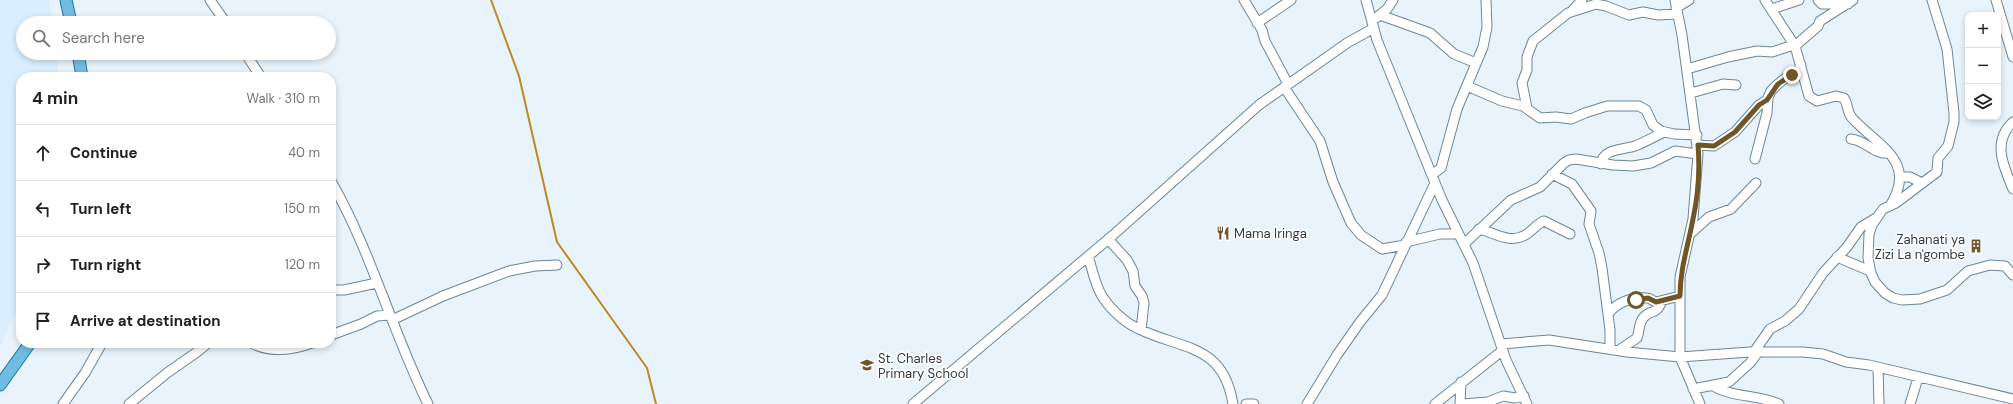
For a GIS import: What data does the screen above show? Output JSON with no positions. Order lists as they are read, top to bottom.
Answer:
{
  "places": {
    "restaurant": ["Mama Iringa"],
    "building": ["Zahanati ya Zizi La n'gombe"],
    "school or university": ["St. Charles Primary School"]
  },
  "page": {
    "map_buttons": ["+", "−"],
    "search": "Search here",
    "heading": ["4 min", "Walk · 310 m"],
    "list": [
      ["Continue", "40 m"],
      ["Turn left", "150 m"],
      ["Turn right", "120 m"],
      "Arrive at destination"
    ]
  }
}
